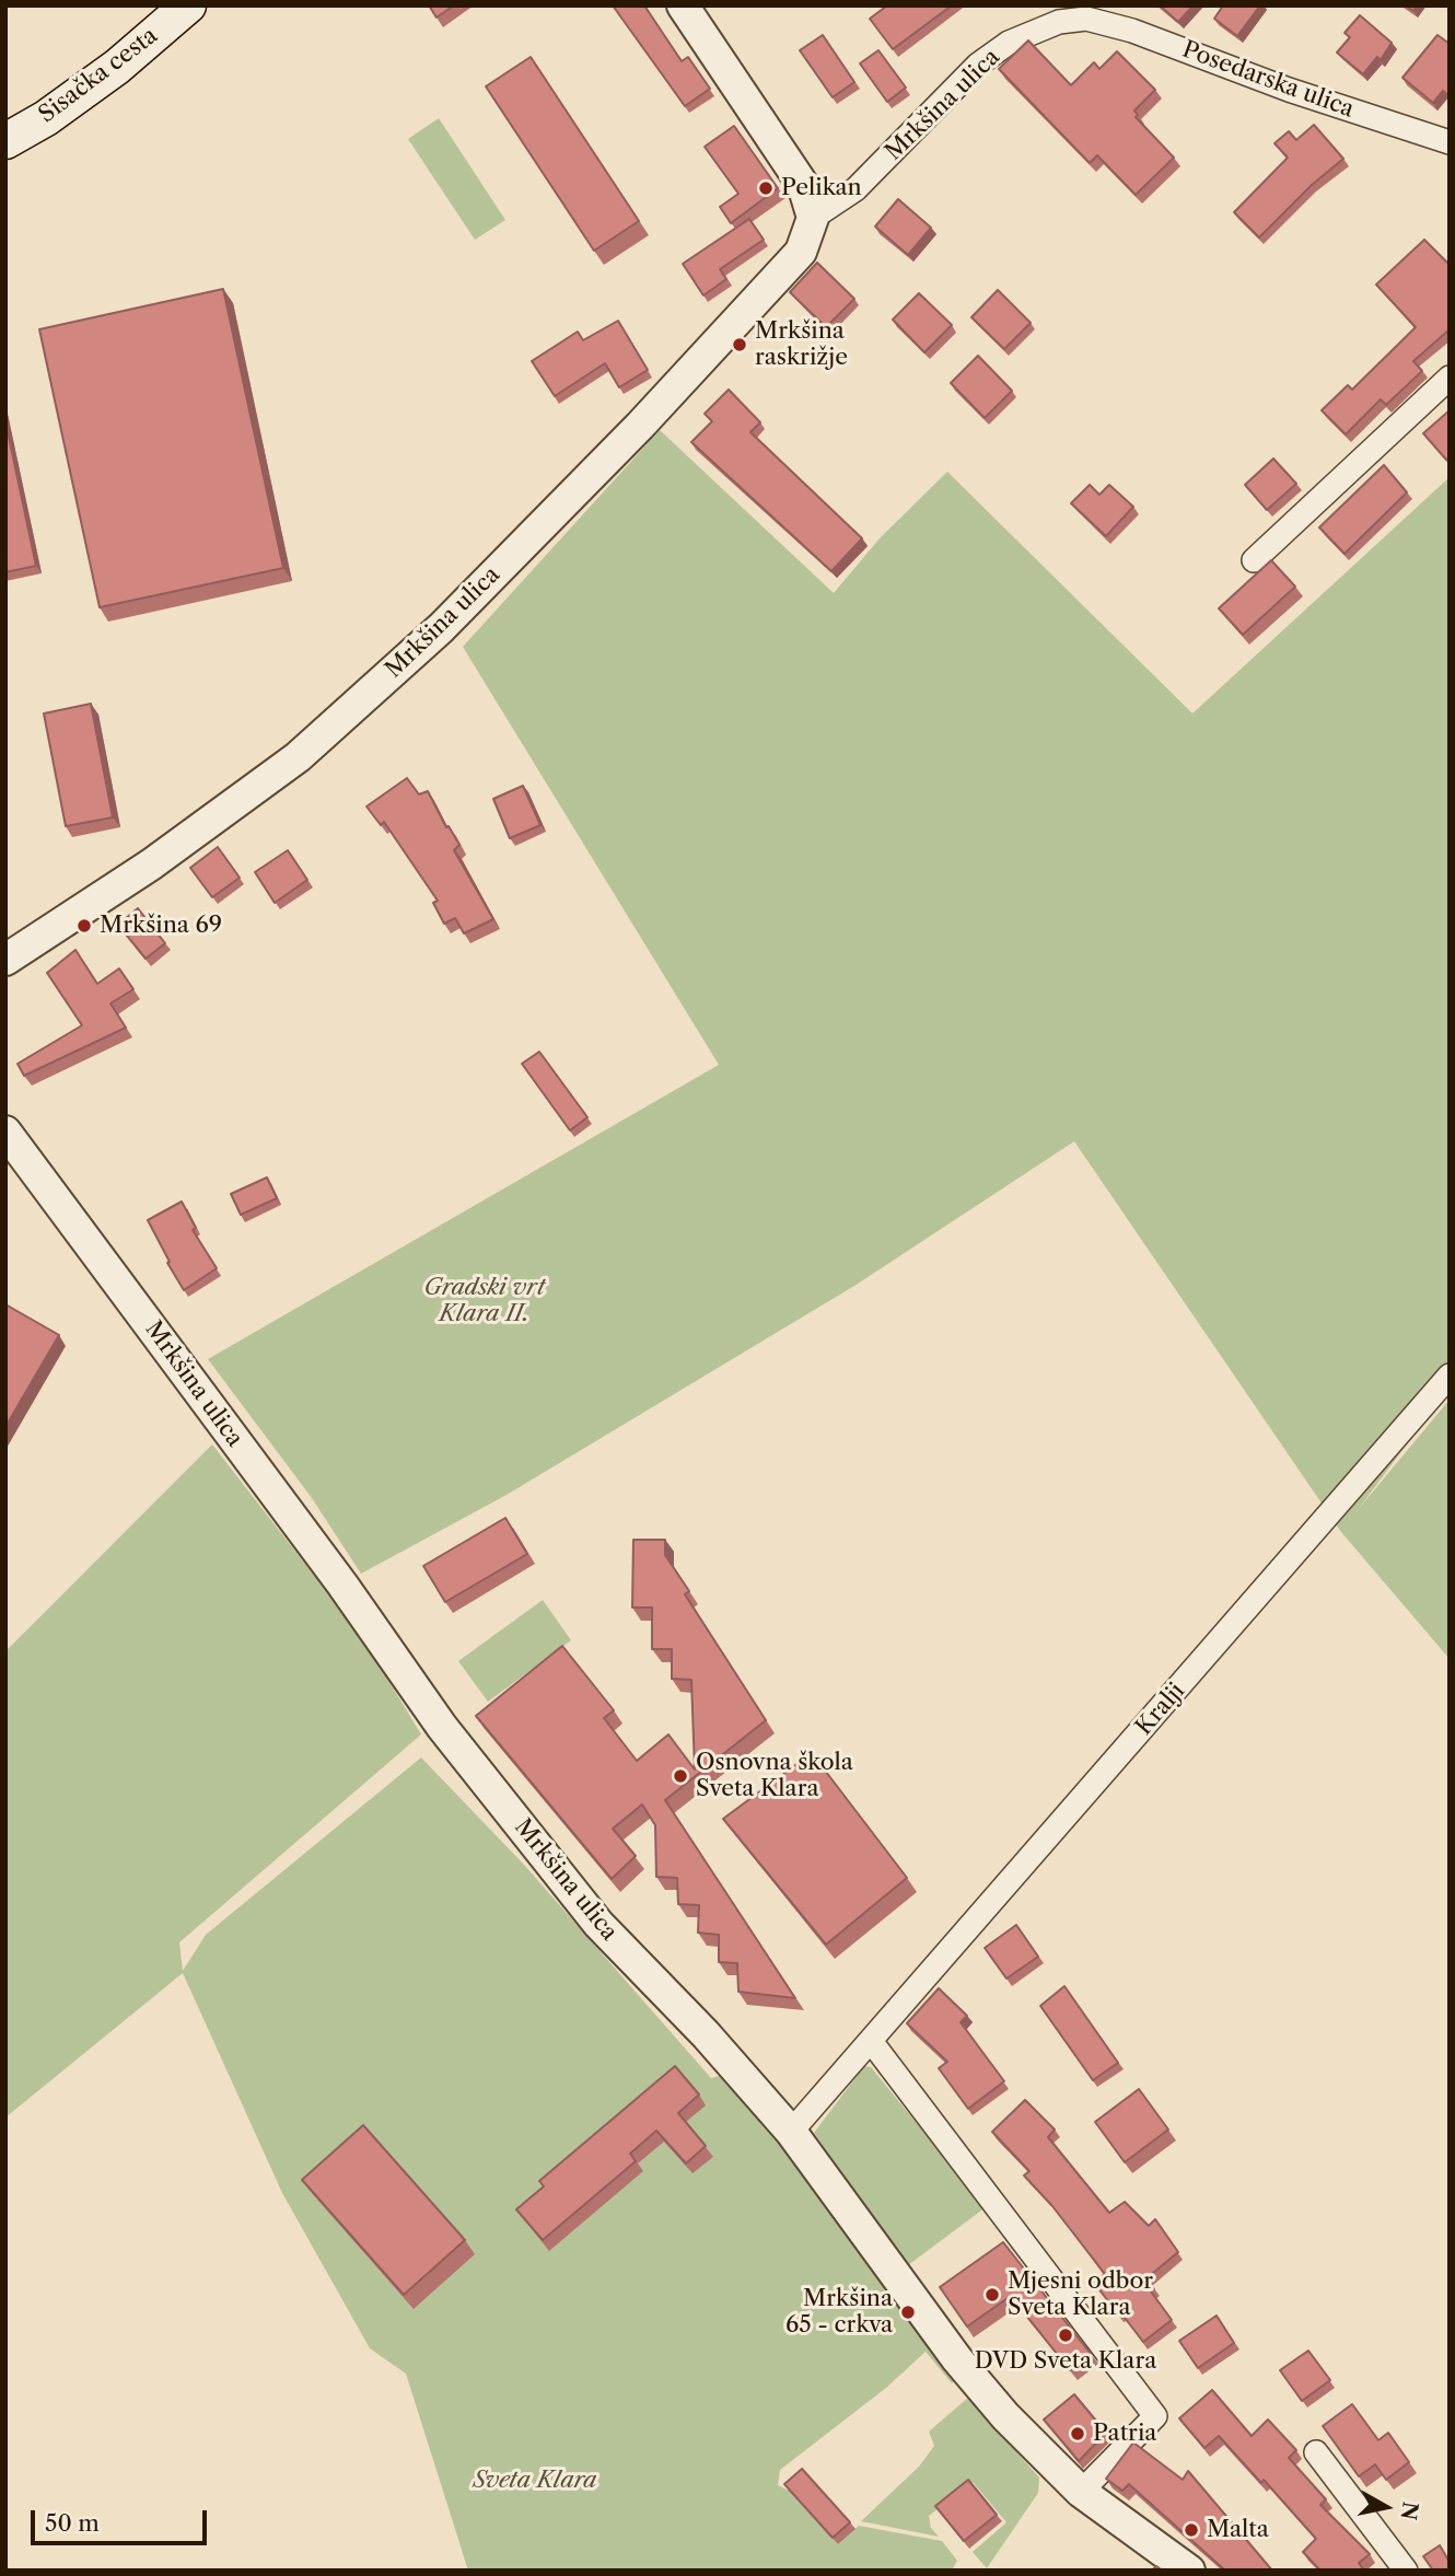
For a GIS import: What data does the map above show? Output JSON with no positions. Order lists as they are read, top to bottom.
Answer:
{
  "streets": {
    "main road": ["Sisačka cesta"],
    "street": ["Posedarska ulica", "Mrkšina ulica", "Kralji"]
  },
  "crossings": [
    ["Posedarska ulica", "Mrkšina ulica"],
    ["Mrkšina ulica", "Kralji"]
  ],
  "parks": ["Gradski vrt Klara II.", "Sveta Klara"],
  "places": [
    "Pelikan",
    "Mrkšina raskrižje",
    "Mrkšina 69",
    "Osnovna škola Sveta Klara",
    "Mjesni odbor Sveta Klara",
    "Mrkšina 65 - crkva",
    "DVD Sveta Klara",
    "Patria",
    "Malta"
  ],
  "scale_bar": "50 m",
  "north": "right"
}
